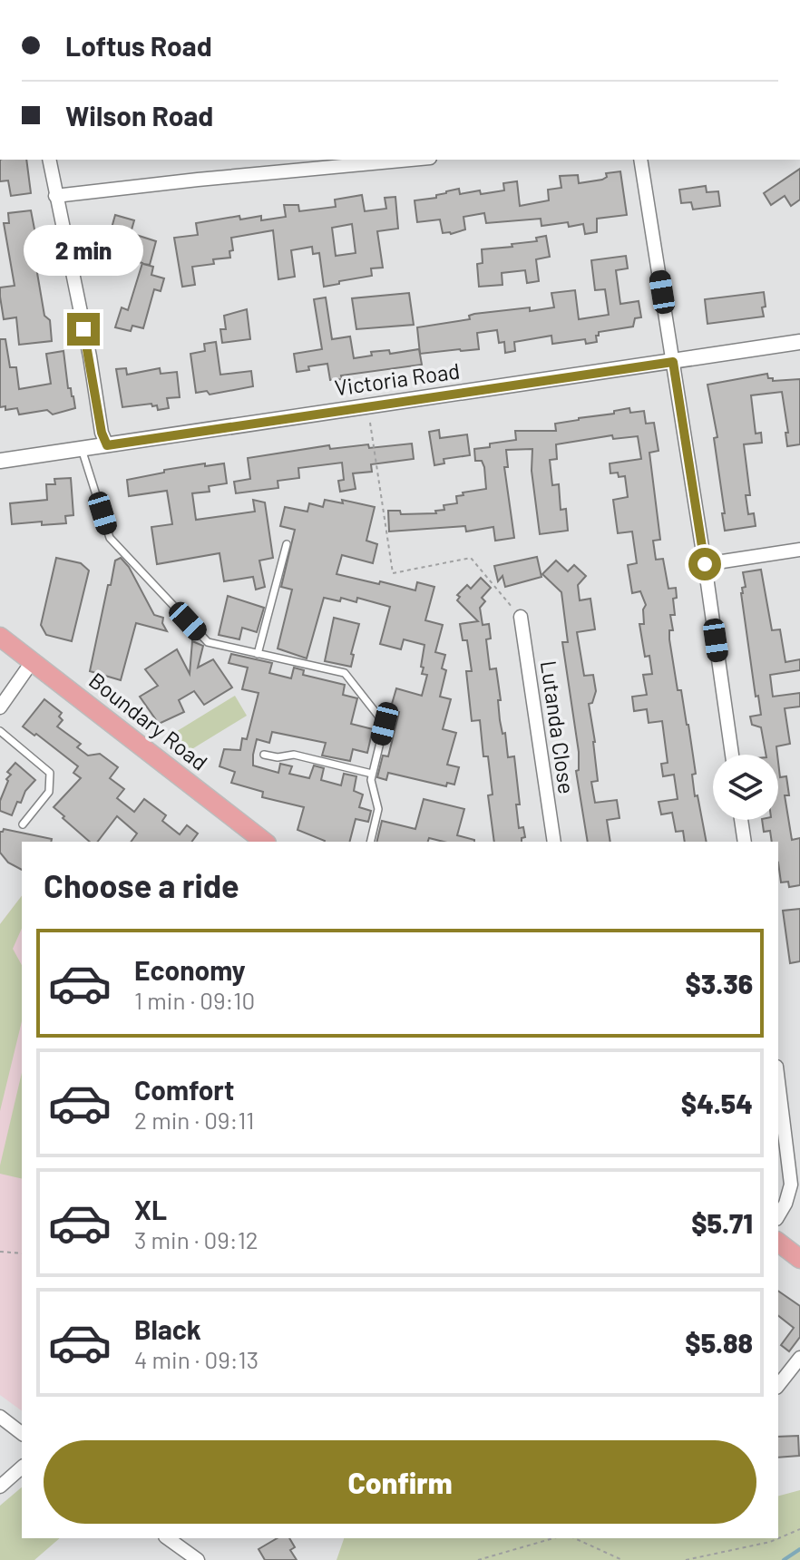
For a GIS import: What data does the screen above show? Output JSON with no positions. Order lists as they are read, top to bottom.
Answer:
{
  "streets": {
    "main road": ["Boundary Road"],
    "street": ["Victoria Road", "Lutanda Close"]
  },
  "page": {
    "banner": ["Loftus Road", "Wilson Road"],
    "bubble": "2 min",
    "heading": "Choose a ride",
    "list": [
      {
        "name": "Economy",
        "note": "1 min · 09:10",
        "value": "$3.36"
      },
      {
        "name": "Comfort",
        "note": "2 min · 09:11",
        "value": "$4.54"
      },
      {
        "name": "XL",
        "note": "3 min · 09:12",
        "value": "$5.71"
      },
      {
        "name": "Black",
        "note": "4 min · 09:13",
        "value": "$5.88"
      }
    ],
    "buttons": "Confirm"
  }
}
